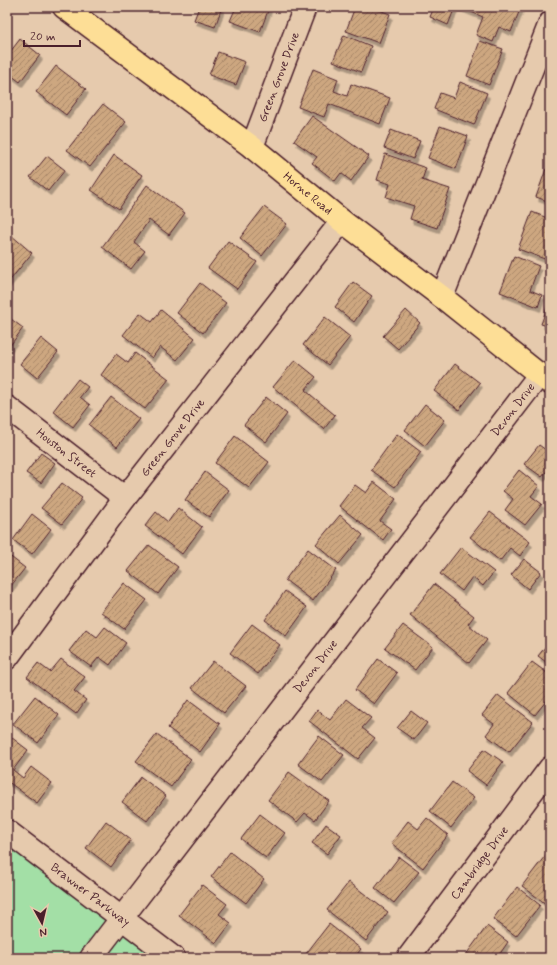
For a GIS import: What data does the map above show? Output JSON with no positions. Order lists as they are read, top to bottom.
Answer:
{
  "streets": {
    "main road": ["Horne Road"],
    "street": [
      "Green Grove Drive",
      "Devon Drive",
      "Houston Street",
      "Cambridge Drive",
      "Brawner Parkway"
    ]
  },
  "crossings": [
    ["Green Grove Drive", "Horne Road"],
    ["Green Grove Drive", "Houston Street"],
    ["Horne Road", "Devon Drive"],
    ["Devon Drive", "Brawner Parkway"]
  ],
  "scale_bar": "20 m",
  "north": "bottom"
}
